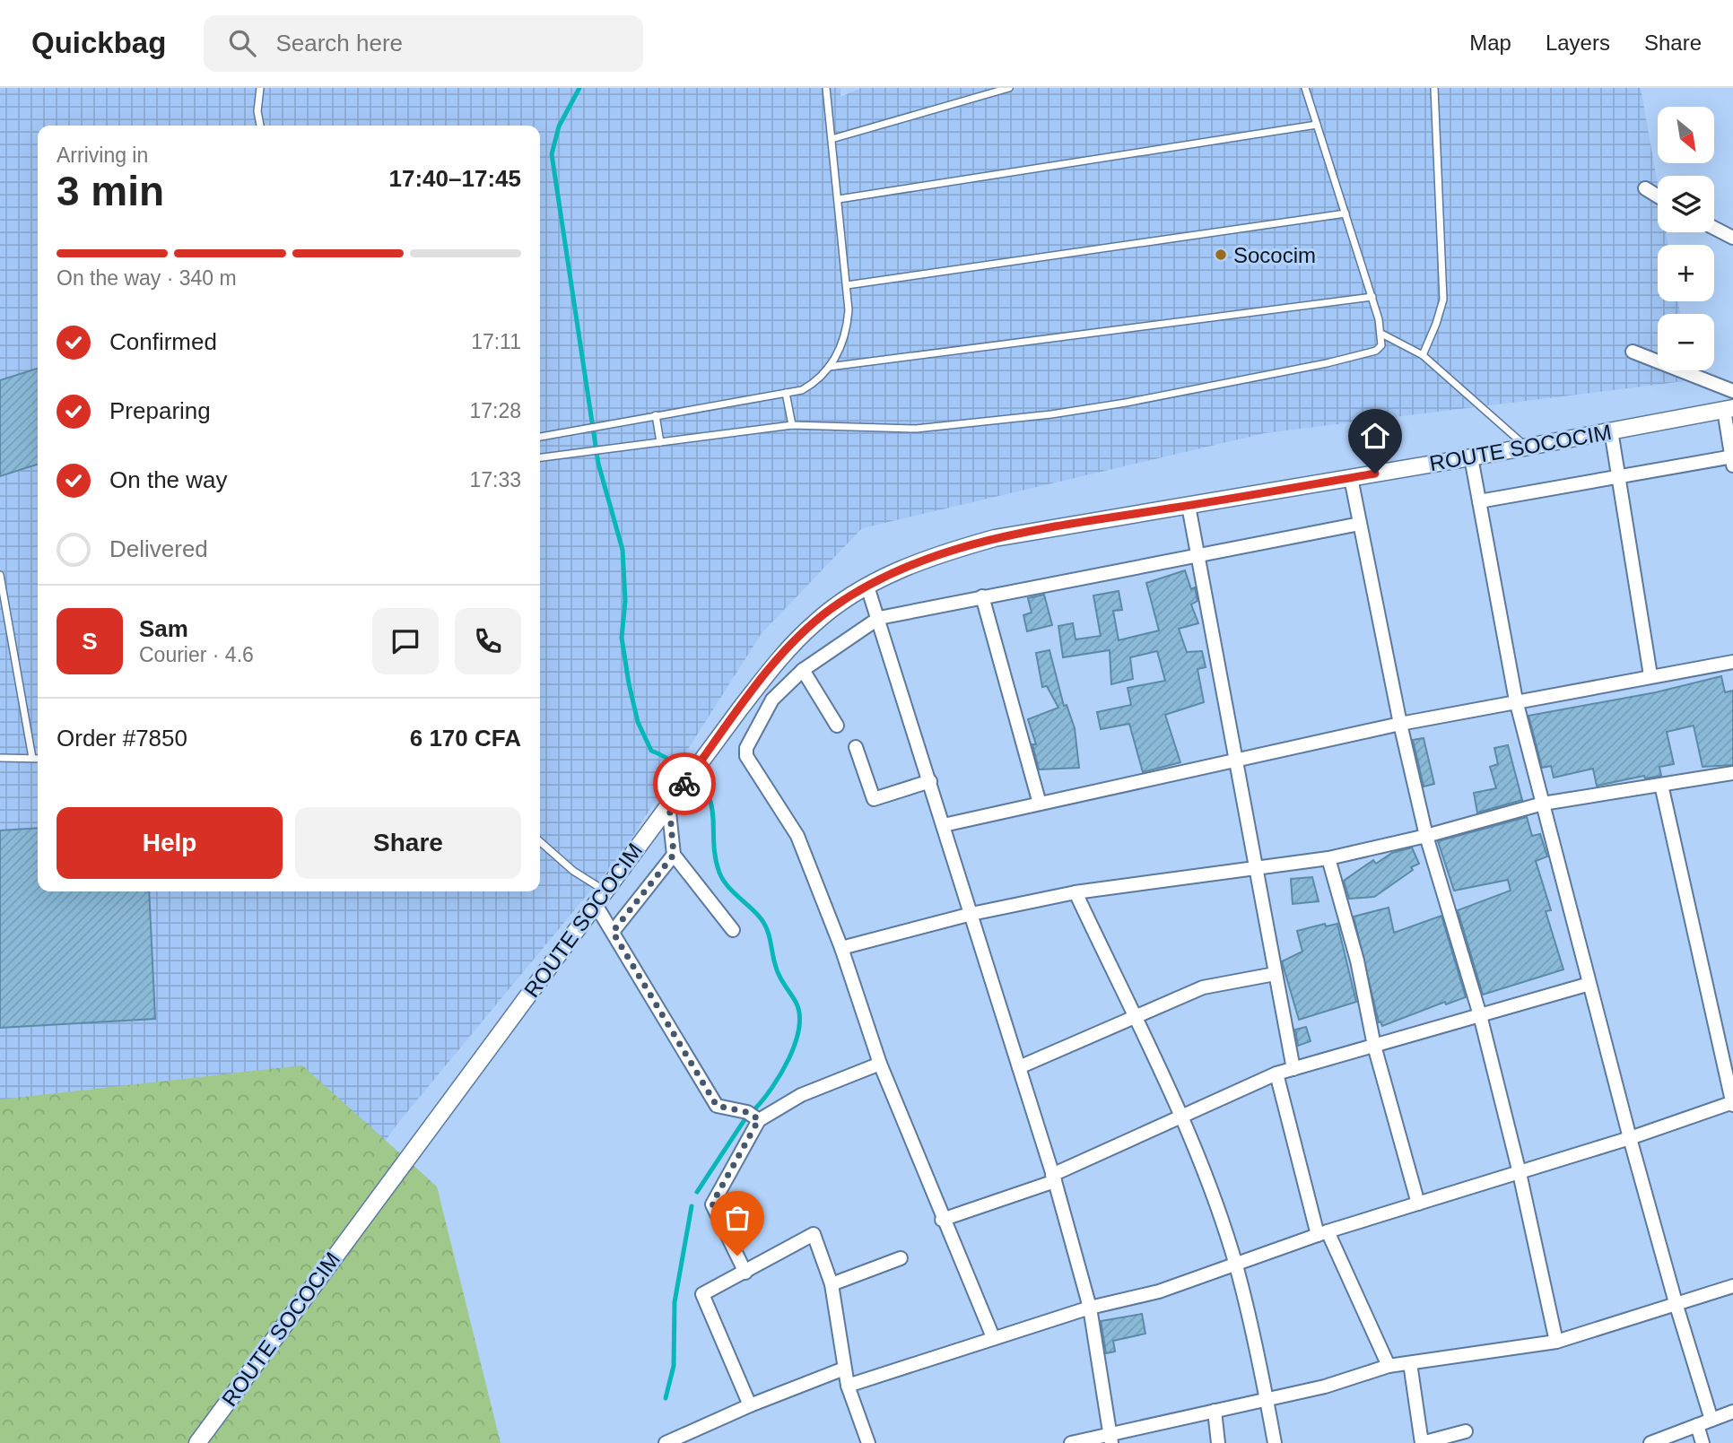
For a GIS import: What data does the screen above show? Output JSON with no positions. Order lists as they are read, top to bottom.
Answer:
{
  "streets": {
    "street": ["ROUTE SOCOCIM"]
  },
  "places": ["Sococim"],
  "north": "bottom right",
  "page": {
    "header": "Quickbag",
    "search": "Search here",
    "nav": ["Map", "Layers", "Share"],
    "map_buttons": ["+", "−"],
    "heading": ["3 min", "Arriving in", "17:40–17:45"],
    "panel": [
      "Sam",
      "Courier · 4.6",
      "Order #7850",
      "6 170 CFA"
    ],
    "bar": "On the way · 340 m",
    "list": [
      ["Confirmed", "17:11"],
      ["Preparing", "17:28"],
      ["On the way", "17:33"],
      "Delivered"
    ],
    "round": "S",
    "buttons": ["Help", "Share"]
  }
}
